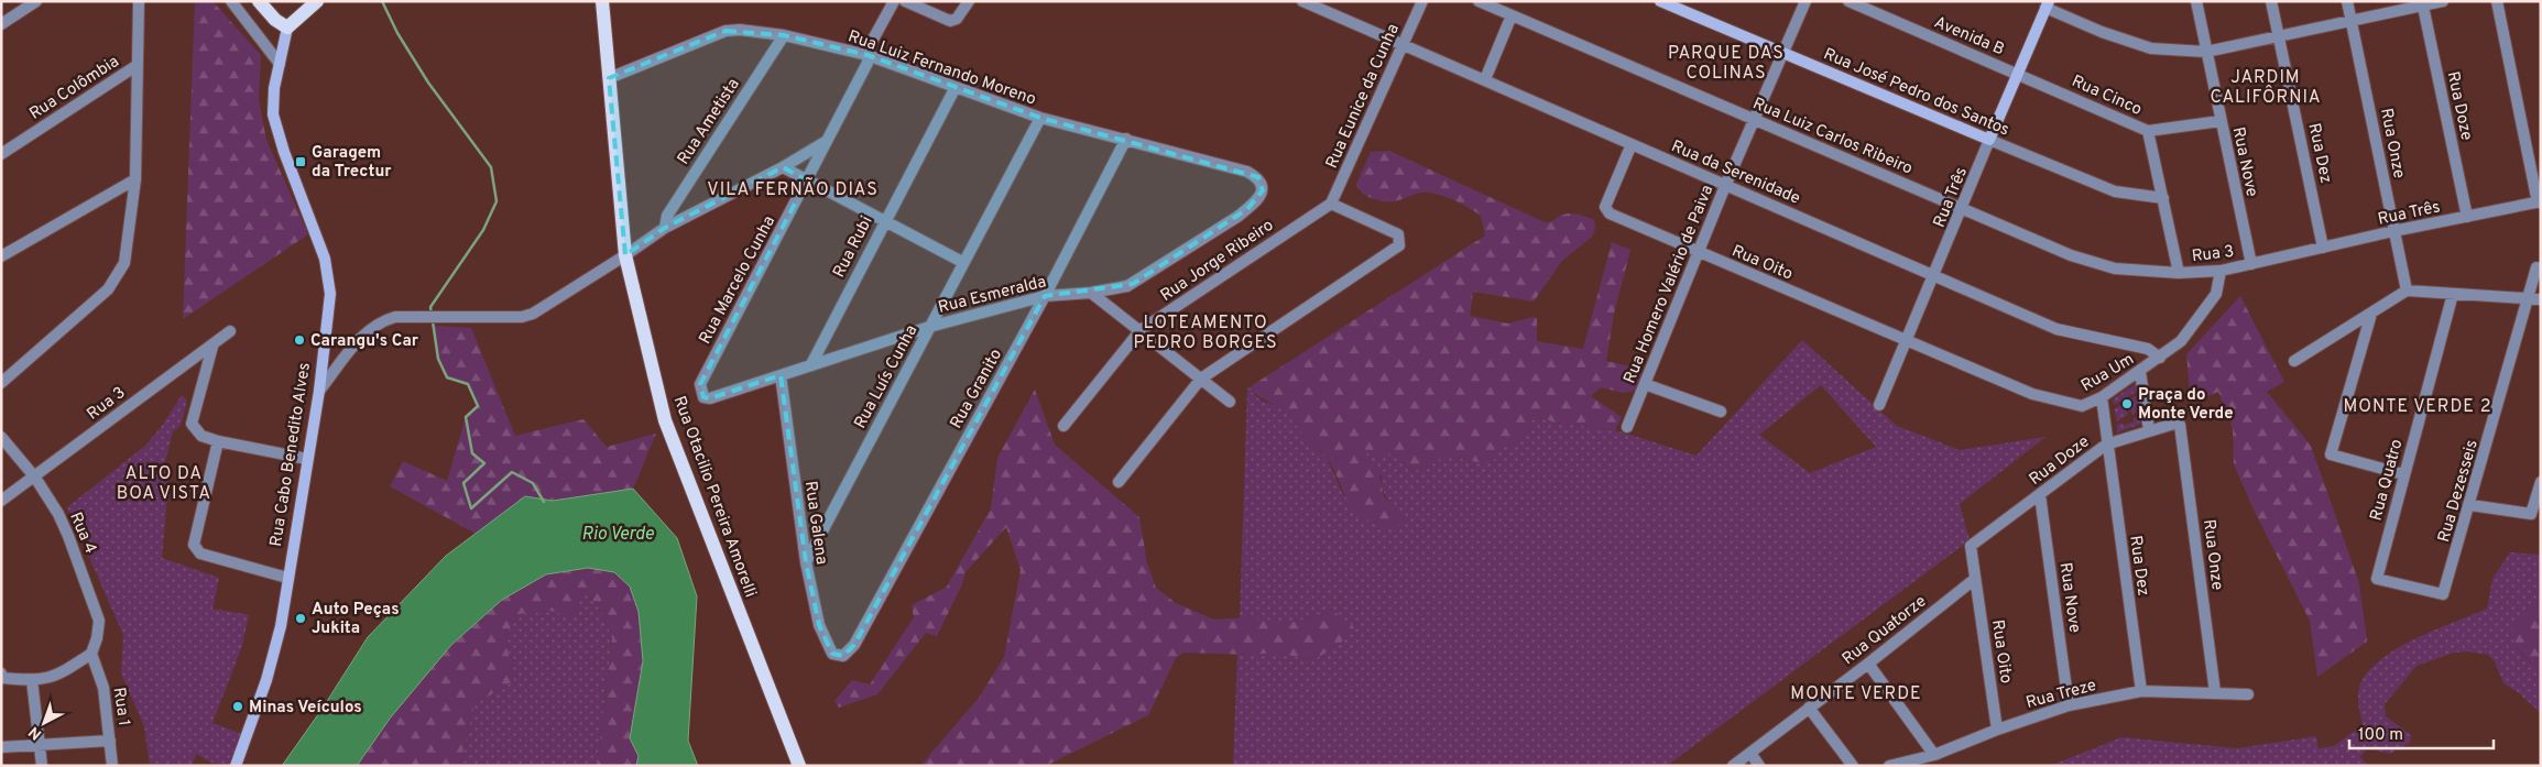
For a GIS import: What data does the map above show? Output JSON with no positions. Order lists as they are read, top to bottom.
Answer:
{
  "streets": {
    "main road": [
      "Rua José Pedro dos Santos",
      "Rua Três",
      "Rua Cabo Benedito Alves",
      "Rua Otacilio Pereira Amorelli"
    ],
    "street": [
      "Avenida B",
      "Rua Luiz Fernando Moreno",
      "Rua Colômbia",
      "Rua Cinco",
      "Rua Eunice da Cunha",
      "Rua Doze",
      "Rua Ametista",
      "Rua Luiz Carlos Ribeiro",
      "Rua Onze",
      "Rua Dez",
      "Rua Nove",
      "Rua da Serenidade",
      "Rua Rubi",
      "Rua 3",
      "Rua Jorge Ribeiro",
      "Rua Oito",
      "Rua Marcelo Cunha",
      "Rua Homero Valério de Paiva",
      "Rua Esmeralda",
      "Rua Um",
      "Rua Luís Cunha",
      "Rua Granito",
      "Rua Quatro",
      "Rua Dezesseis",
      "Rua Galena",
      "Rua 4",
      "Rua Quatorze",
      "Rua Treze",
      "Rua 1"
    ]
  },
  "crossings": [
    ["Avenida B", "Rua Cinco"],
    ["Avenida B", "Rua Três"],
    ["Rua Luiz Fernando Moreno", "Rua Ametista"],
    ["Rua Luiz Fernando Moreno", "Rua Rubi"],
    ["Rua Luiz Fernando Moreno", "Rua Marcelo Cunha"],
    ["Rua Luiz Fernando Moreno", "Rua Esmeralda"],
    ["Rua Luiz Fernando Moreno", "Rua Luís Cunha"],
    ["Rua Luiz Fernando Moreno", "Rua Granito"],
    ["Rua Luiz Fernando Moreno", "Rua Otacilio Pereira Amorelli"],
    ["Rua José Pedro dos Santos", "Rua Três"],
    ["Rua José Pedro dos Santos", "Rua Homero Valério de Paiva"],
    ["Rua Cinco", "Rua Nove"],
    ["Rua Cinco", "Rua Três"],
    ["Rua Eunice da Cunha", "Rua da Serenidade"],
    ["Rua Eunice da Cunha", "Rua Jorge Ribeiro"],
    ["Rua Doze", "Rua Onze"],
    ["Rua Doze", "Rua Dez"],
    ["Rua Doze", "Rua Nove"],
    ["Rua Doze", "Rua Três"],
    ["Rua Doze", "Rua Oito"],
    ["Rua Luiz Carlos Ribeiro", "Rua Três"],
    ["Rua Luiz Carlos Ribeiro", "Rua 3"],
    ["Rua Luiz Carlos Ribeiro", "Rua Homero Valério de Paiva"],
    ["Rua Onze", "Rua Três"],
    ["Rua Onze", "Rua Treze"],
    ["Rua Dez", "Rua Três"],
    ["Rua Dez", "Rua Um"],
    ["Rua Dez", "Rua Treze"],
    ["Rua Nove", "Rua Três"],
    ["Rua Nove", "Rua 3"],
    ["Rua Nove", "Rua Treze"],
    ["Rua da Serenidade", "Rua Três"],
    ["Rua da Serenidade", "Rua Oito"],
    ["Rua da Serenidade", "Rua Homero Valério de Paiva"],
    ["Rua da Serenidade", "Rua Um"],
    ["Rua Três", "Rua 3"],
    ["Rua Três", "Rua Oito"],
    ["Rua Três", "Rua Um"],
    ["Rua Rubi", "Rua Esmeralda"],
    ["Rua 3", "Rua Um"],
    ["Rua 3", "Rua 4"],
    ["Rua Oito", "Rua Homero Valério de Paiva"],
    ["Rua Oito", "Rua Um"],
    ["Rua Oito", "Rua Quatorze"],
    ["Rua Oito", "Rua Treze"],
    ["Rua Marcelo Cunha", "Rua Esmeralda"],
    ["Rua Esmeralda", "Rua Luís Cunha"],
    ["Rua Esmeralda", "Rua Granito"],
    ["Rua Esmeralda", "Rua Galena"],
    ["Rua Luís Cunha", "Rua Galena"],
    ["Rua Granito", "Rua Galena"],
    ["Rua Quatro", "Rua Dezesseis"],
    ["Rua 4", "Rua 1"]
  ],
  "districts": [
    "PARQUE DAS COLINAS",
    "JARDIM CALIFÔRNIA",
    "VILA FERNÃO DIAS",
    "LOTEAMENTO PEDRO BORGES",
    "MONTE VERDE 2",
    "ALTO DA BOA VISTA",
    "MONTE VERDE"
  ],
  "water": ["Rio Verde"],
  "places": {
    "transit": ["Garagem da Trectur"],
    "other": [
      "Carangu's Car",
      "Praça do Monte Verde",
      "Auto Peças Jukita",
      "Minas Veículos"
    ]
  },
  "scale_bar": "100 m",
  "north": "bottom left"
}
